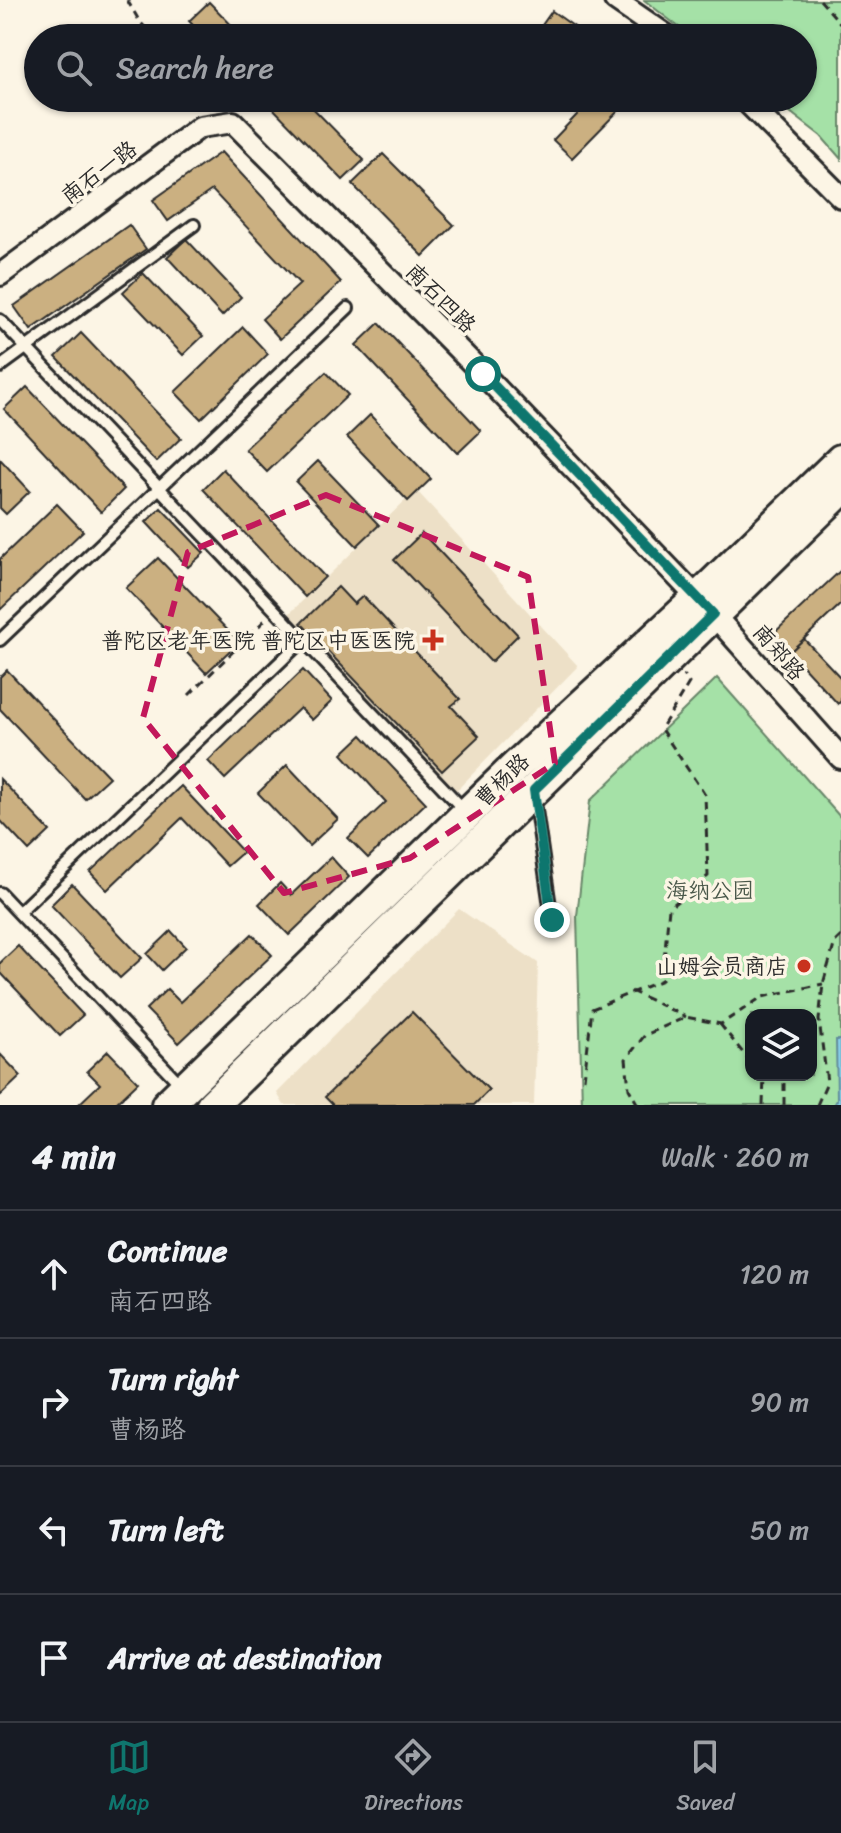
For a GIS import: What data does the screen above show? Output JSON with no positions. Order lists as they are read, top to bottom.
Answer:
{
  "streets": {
    "main road": ["曹杨路"],
    "street": ["南石一路", "南石四路", "南郑路"]
  },
  "crossings": [
    ["南石一路", "南石四路"],
    ["南石四路", "南郑路"],
    ["南石四路", "曹杨路"],
    ["南郑路", "曹杨路"]
  ],
  "parks": ["海纳公园"],
  "places": {
    "health": ["普陀区老年医院 普陀区中医医院"],
    "other": ["山姆会员商店"]
  },
  "page": {
    "search": "Search here",
    "heading": ["4 min", "Walk · 260 m"],
    "list": [
      ["Continue", "南石四路", "120 m"],
      ["Turn right", "曹杨路", "90 m"],
      ["Turn left", "50 m"],
      "Arrive at destination"
    ],
    "nav": ["Map", "Directions", "Saved"]
  }
}
